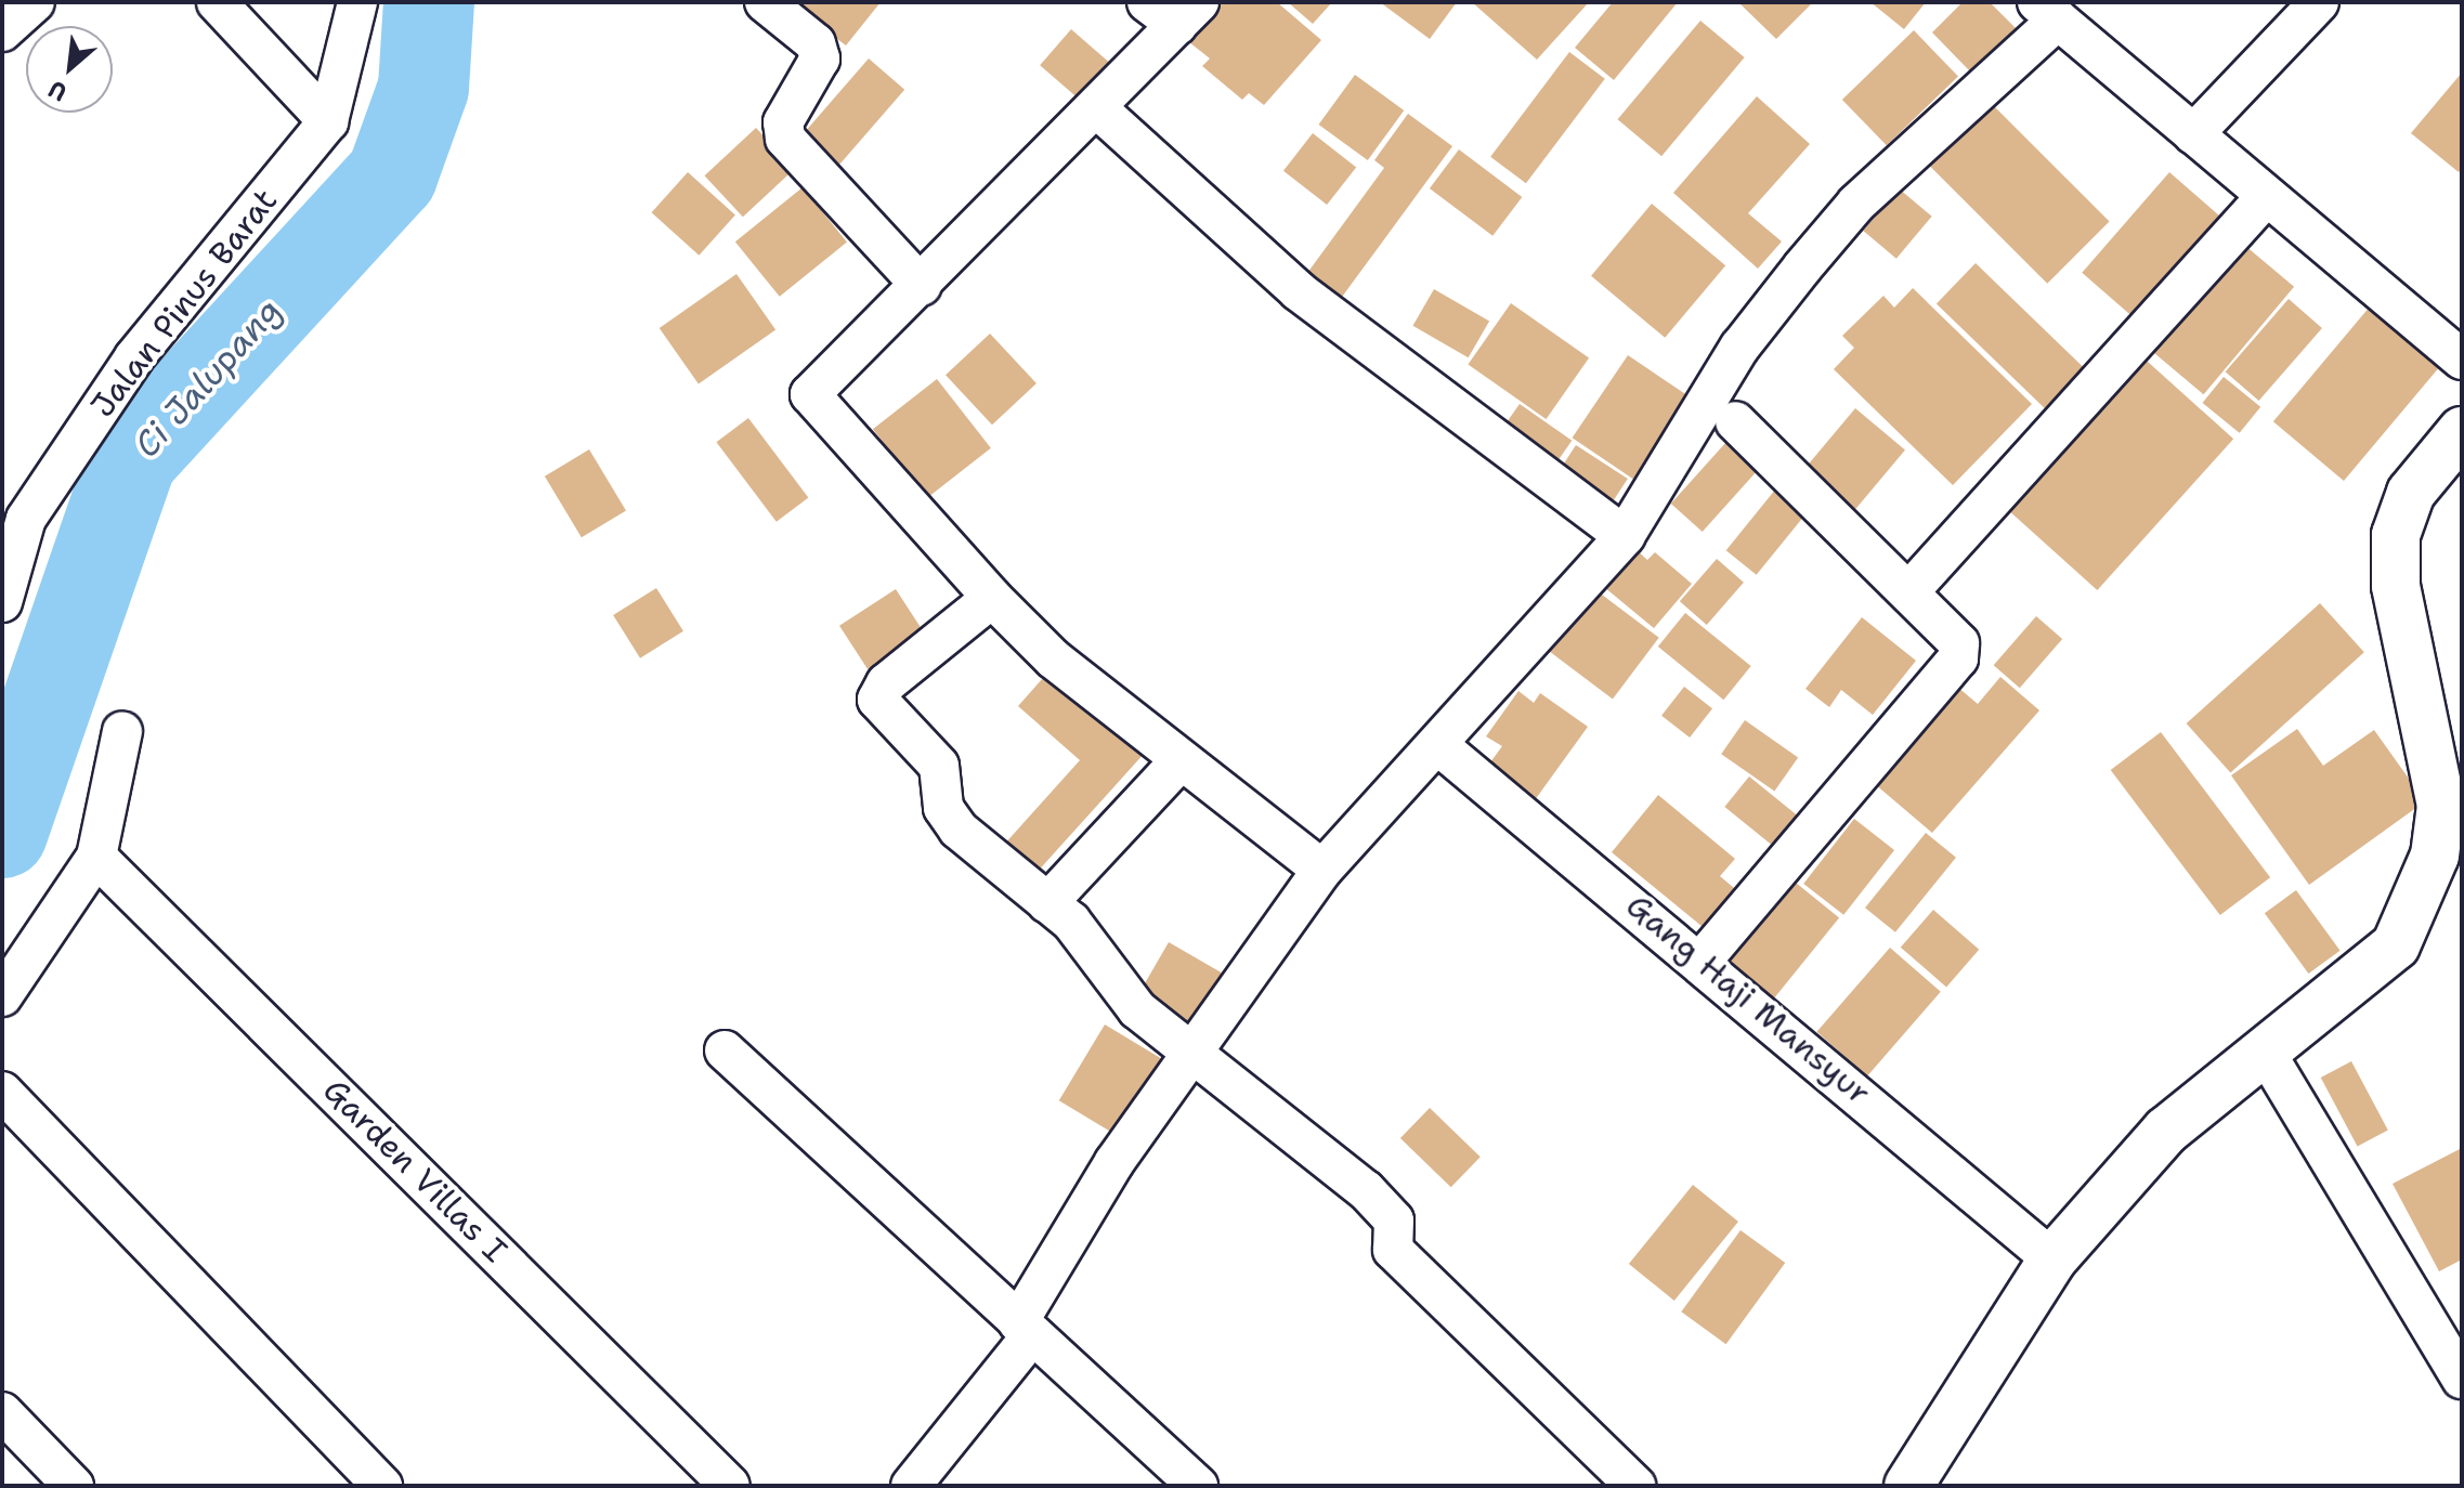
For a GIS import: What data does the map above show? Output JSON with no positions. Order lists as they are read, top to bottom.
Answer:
{
  "streets": {
    "street": ["Jalan Pinus Barat", "Gang Haji Mansyur", "Garden Villas I"]
  },
  "water": ["Ci Jalupang"],
  "north": "bottom left"
}
